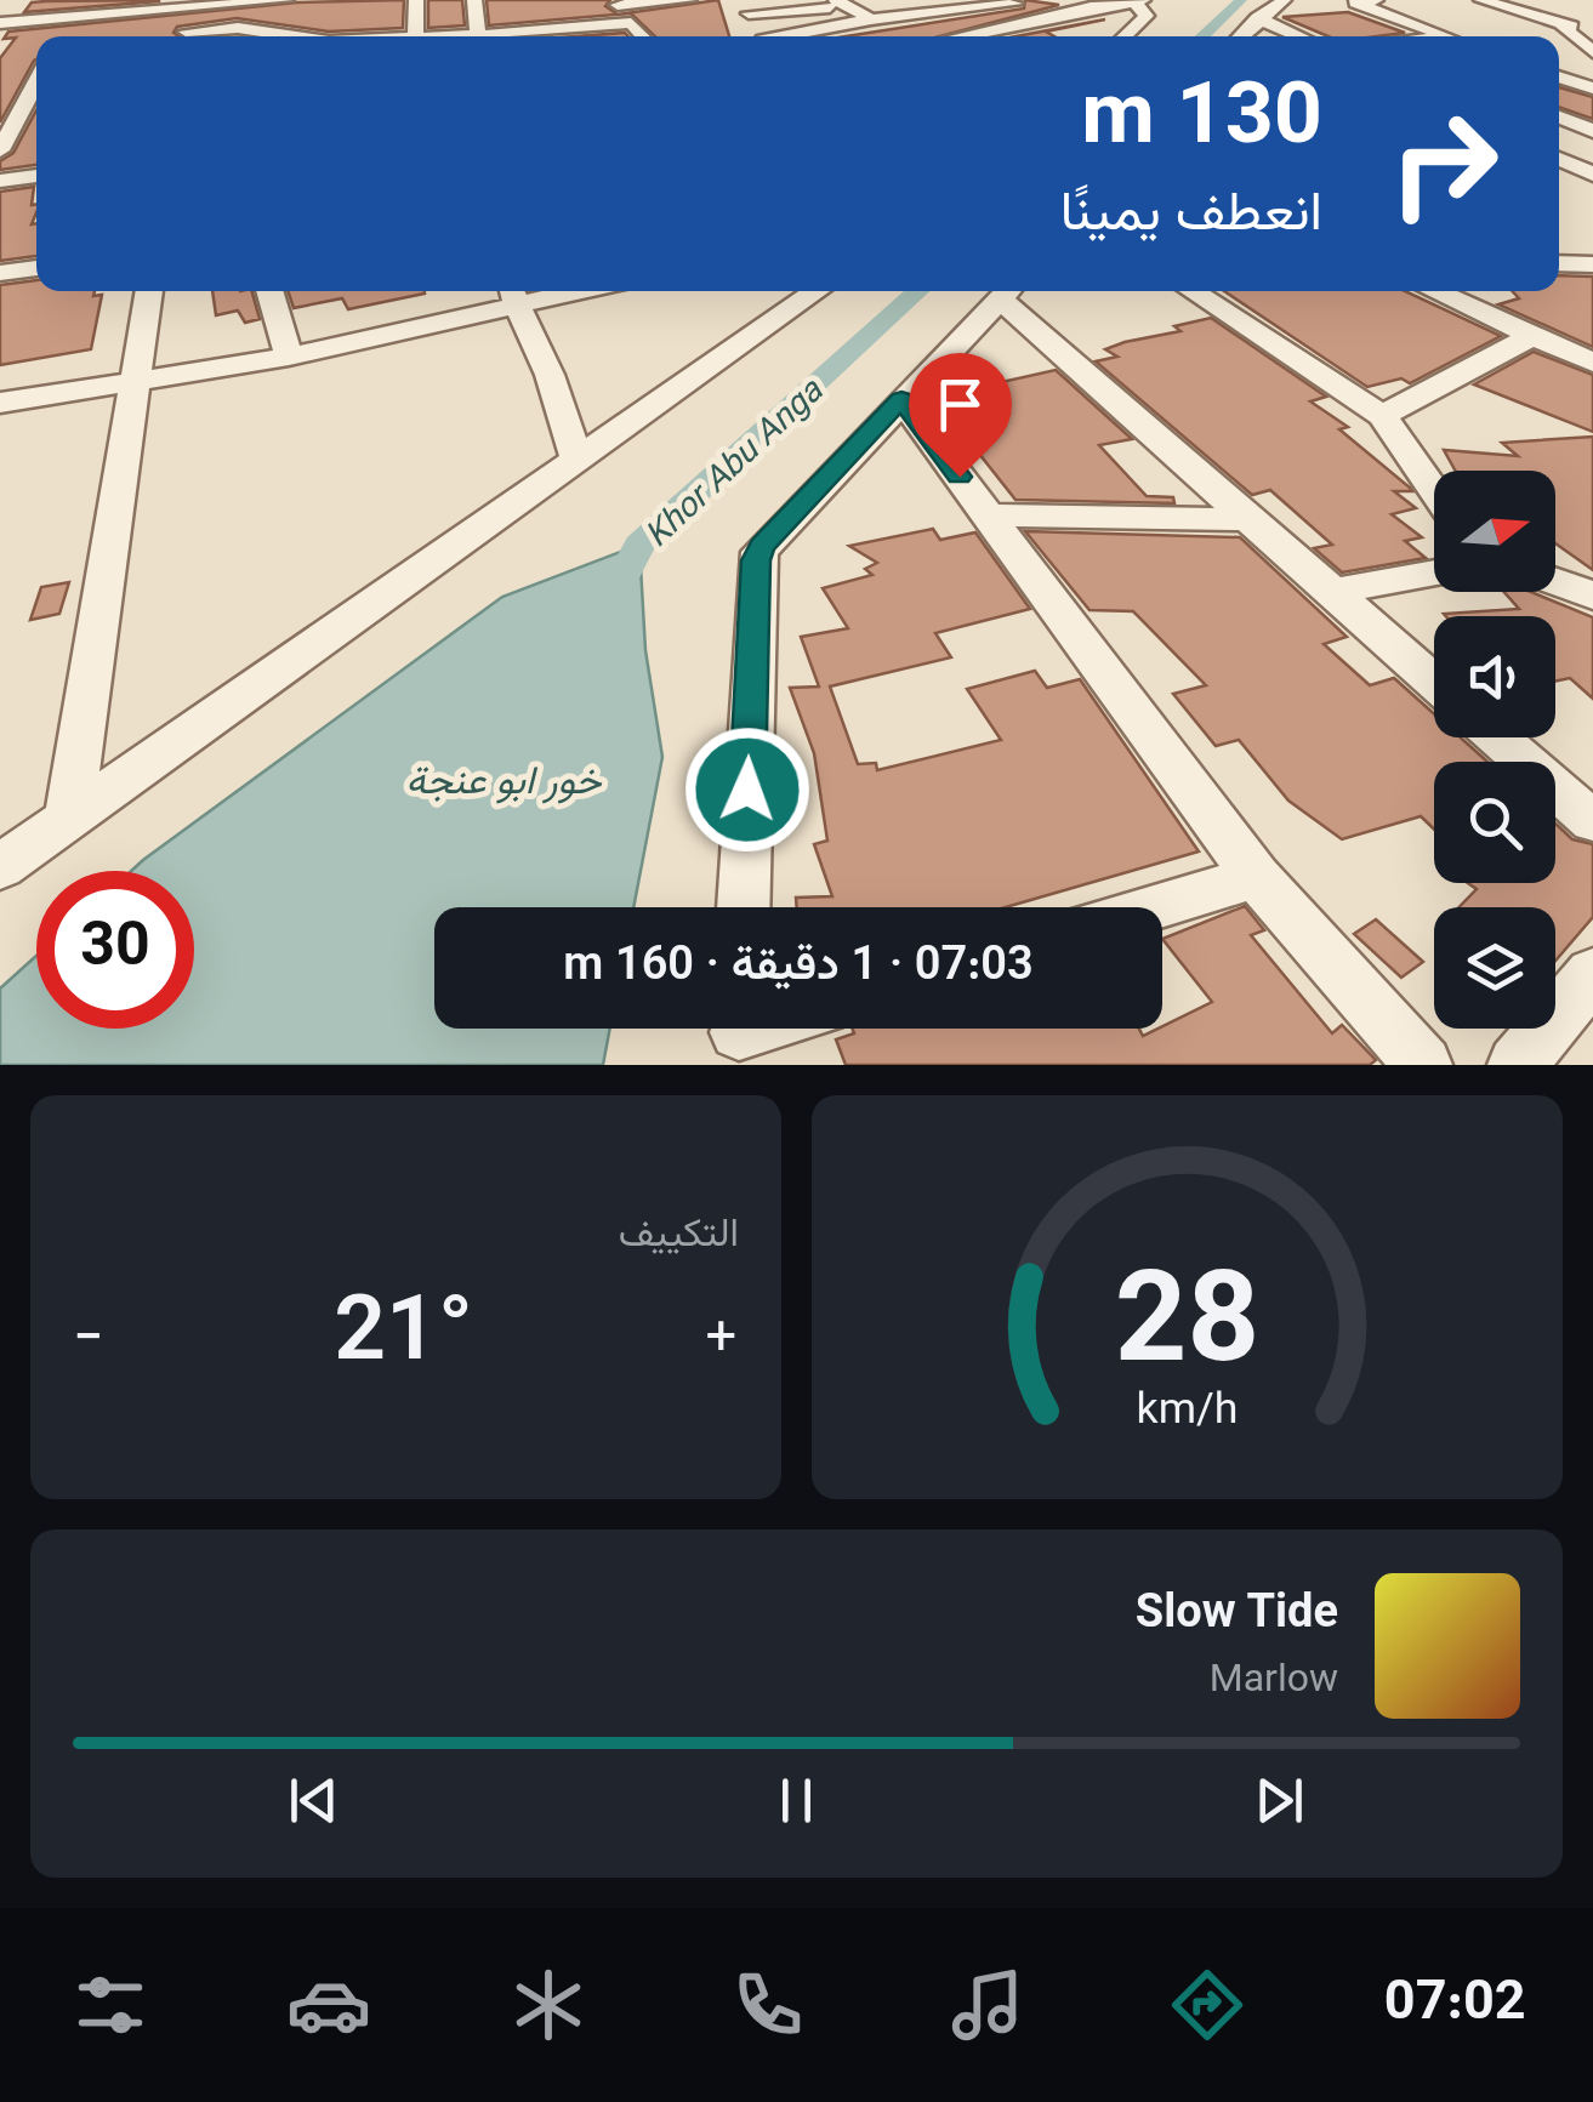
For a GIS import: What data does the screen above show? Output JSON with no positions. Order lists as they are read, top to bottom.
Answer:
{
  "water": ["Khor Abu Anga", "خور ابو عنجة"],
  "north": "right",
  "page": {
    "turn": ["130 m", "انعطف يمينًا"],
    "limit": "30",
    "trip": "07:03 · 1 دقيقة · 160 m",
    "tile": "التكييف",
    "heat": ["−", "21°", "+"],
    "song": ["Slow Tide", "Marlow"],
    "tabs": "07:02",
    "gauge": ["28", "km/h"]
  }
}
